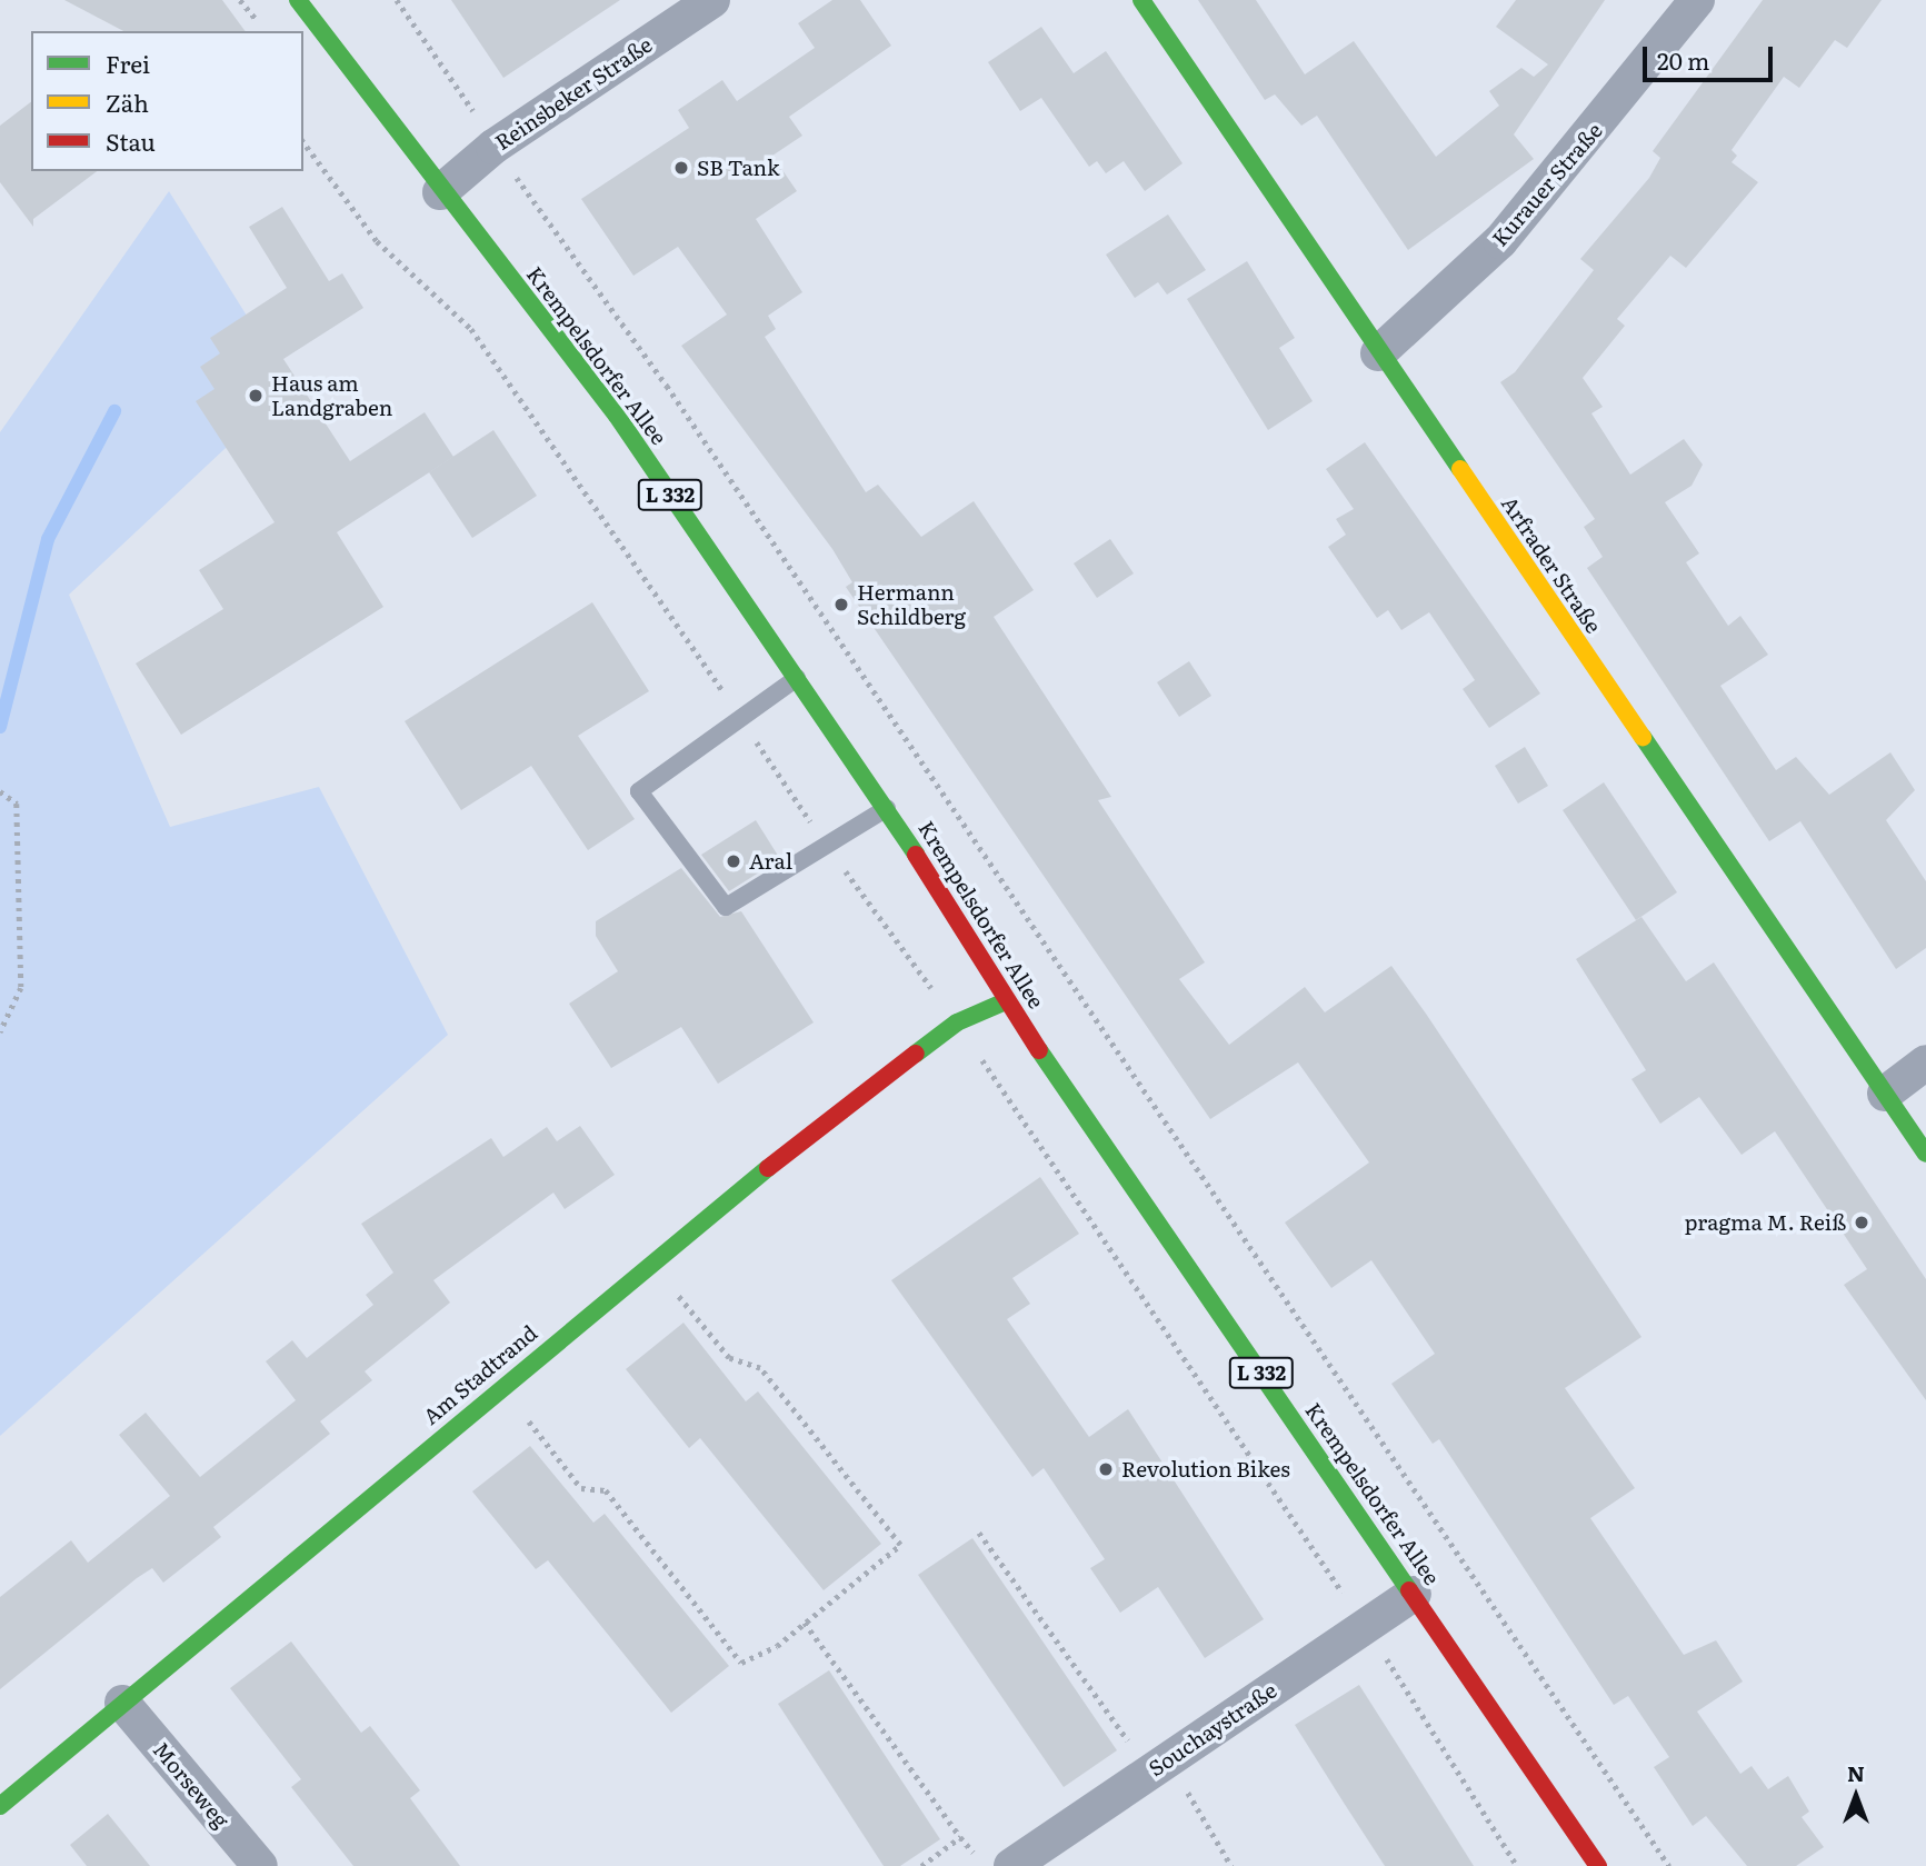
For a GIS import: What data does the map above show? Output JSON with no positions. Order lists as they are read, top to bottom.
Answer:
{
  "streets": {
    "street": [
      "Reinsbeker Straße",
      "Kurauer Straße",
      "Krempelsdorfer Allee",
      "L 332",
      "Arfrader Straße",
      "Am Stadtrand",
      "Souchaystraße",
      "Morseweg"
    ]
  },
  "crossings": [
    ["Reinsbeker Straße", "Krempelsdorfer Allee"],
    ["Kurauer Straße", "Arfrader Straße"],
    ["Krempelsdorfer Allee", "Am Stadtrand"],
    ["Krempelsdorfer Allee", "Souchaystraße"],
    ["Am Stadtrand", "Morseweg"]
  ],
  "places": [
    "SB Tank",
    "Haus am Landgraben",
    "Hermann Schildberg",
    "Aral",
    "pragma M. Reiß",
    "Revolution Bikes"
  ],
  "legend": ["Frei", "Zäh", "Stau"],
  "scale_bar": "20 m",
  "north": "top"
}
